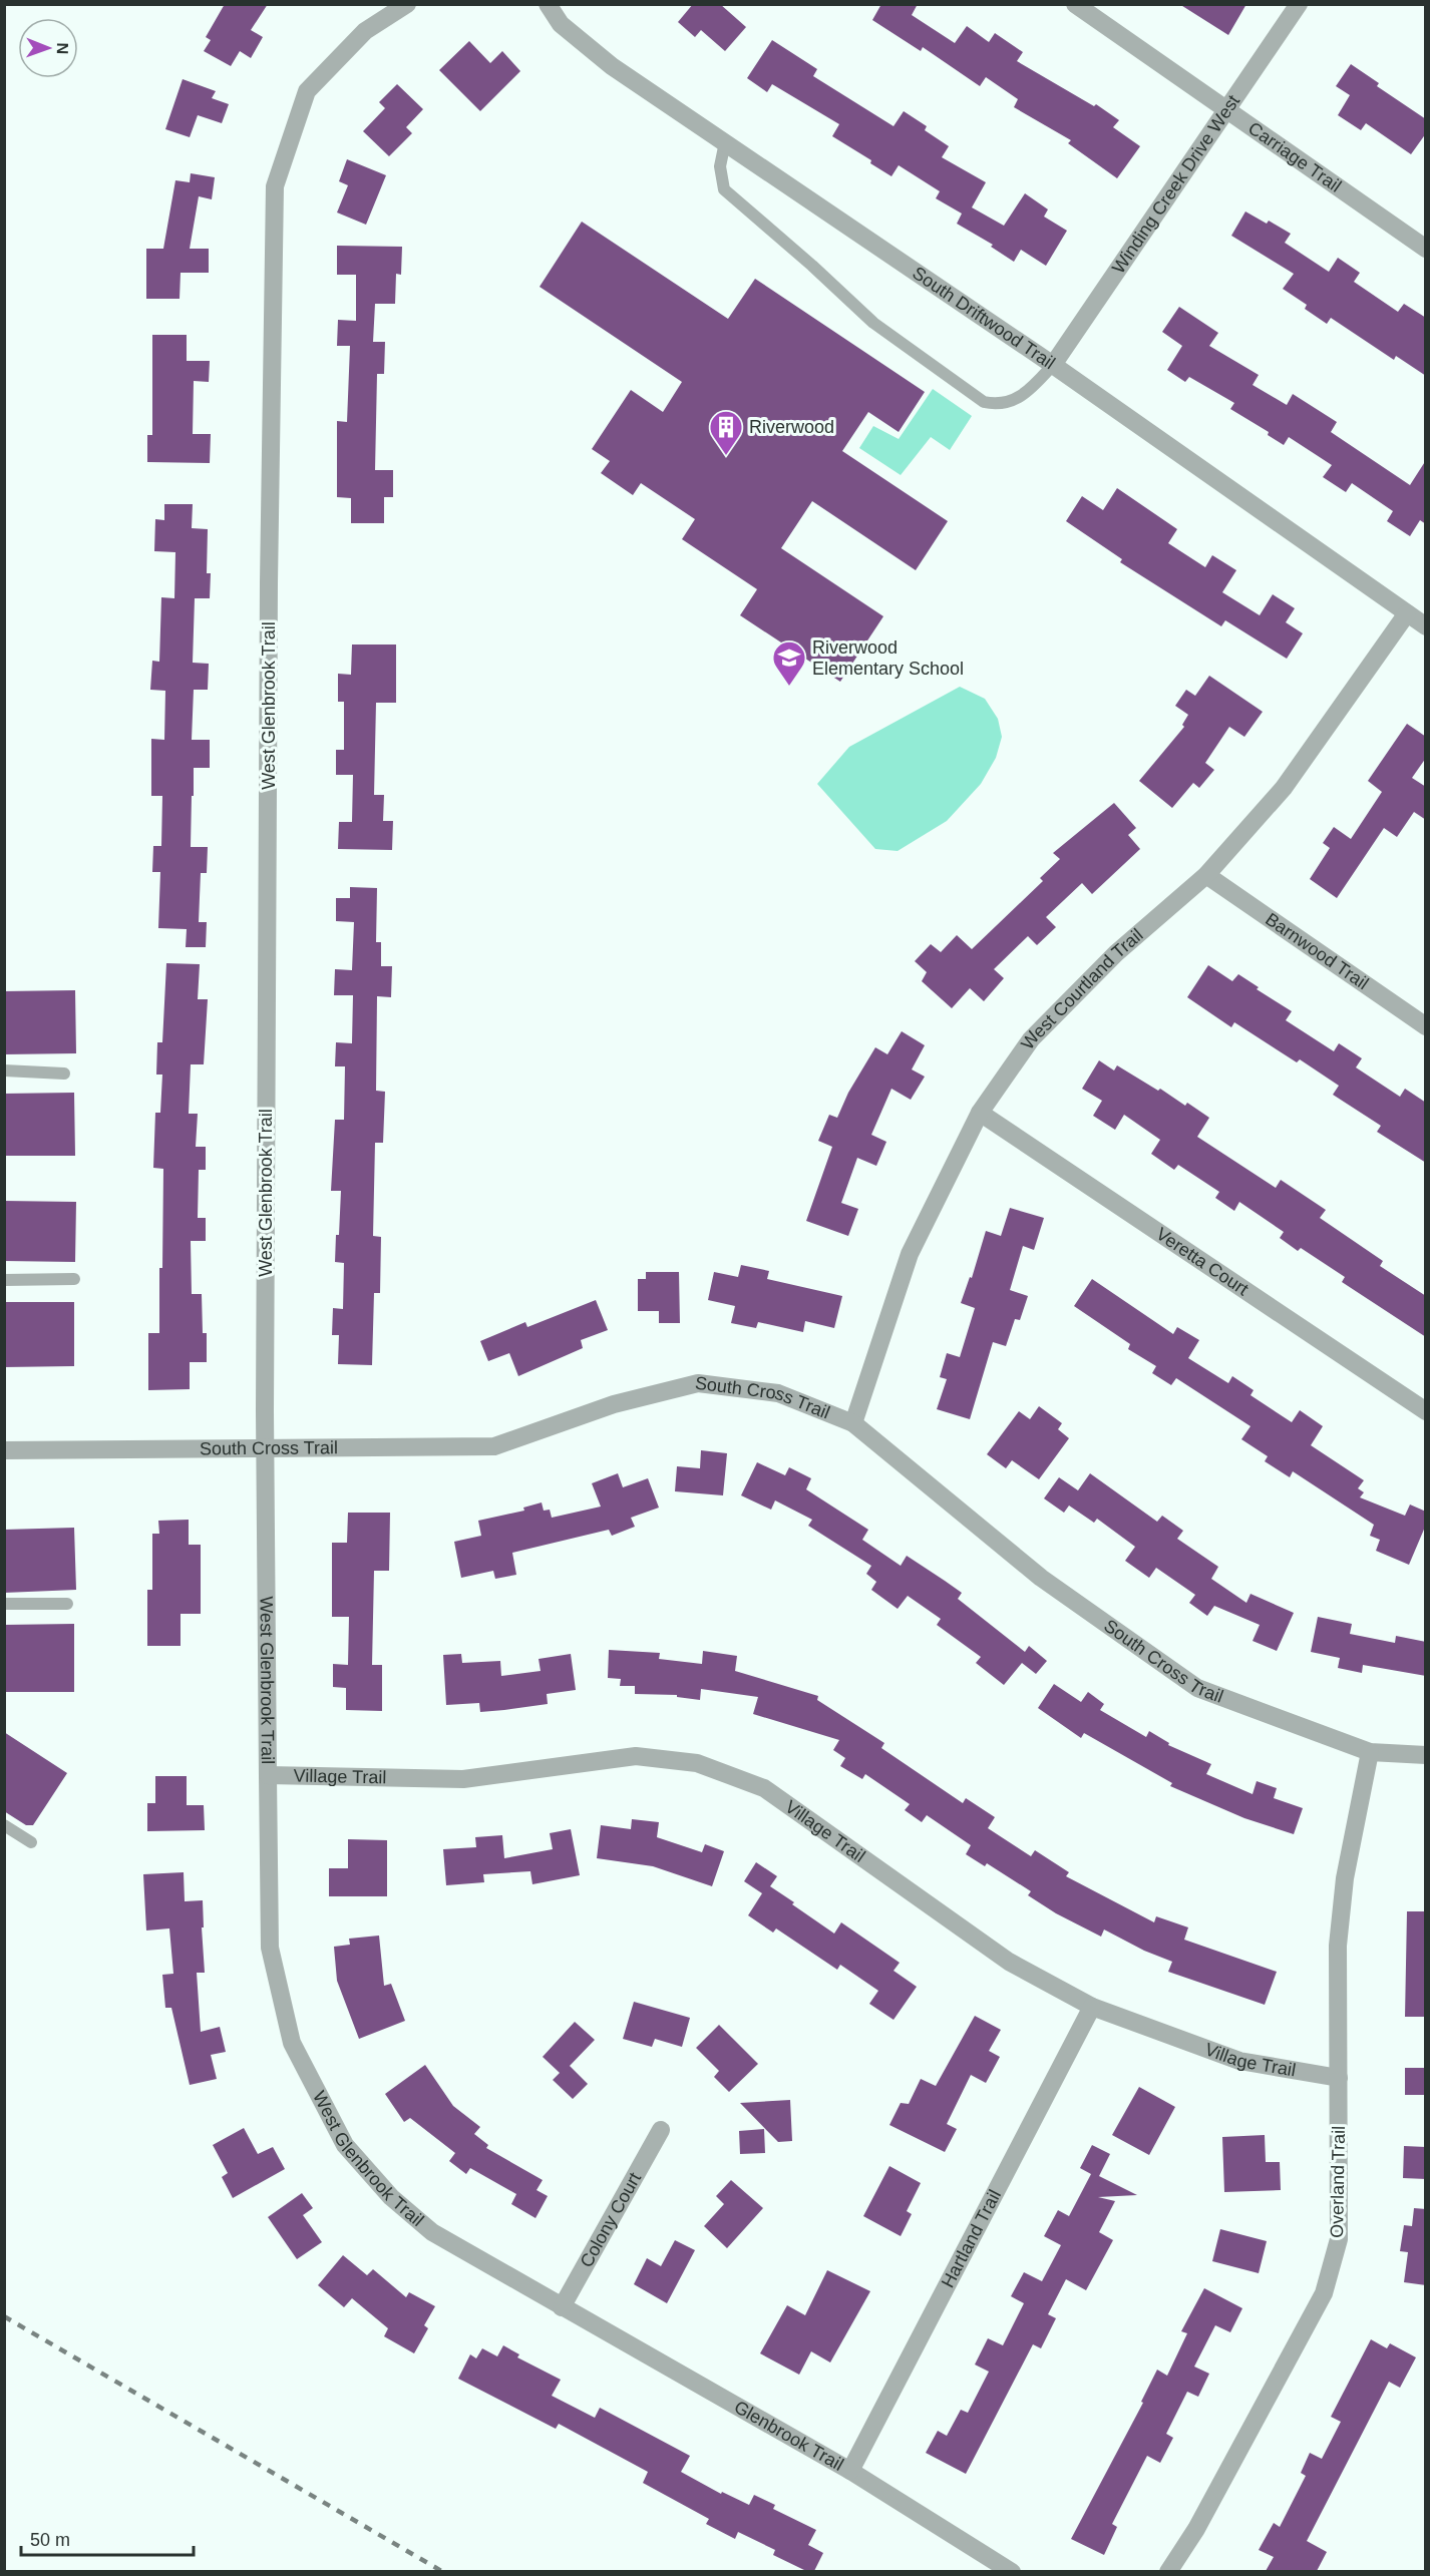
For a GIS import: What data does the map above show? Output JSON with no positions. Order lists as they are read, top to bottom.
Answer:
{
  "streets": {
    "street": [
      "Carriage Trail",
      "Winding Creek Drive West",
      "South Driftwood Trail",
      "West Glenbrook Trail",
      "Barnwood Trail",
      "West Courtland Trail",
      "Veretta Court",
      "South Cross Trail",
      "Village Trail",
      "Overland Trail",
      "Colony Court",
      "Hartland Trail",
      "Glenbrook Trail"
    ]
  },
  "crossings": [
    ["Carriage Trail", "Winding Creek Drive West"],
    ["Winding Creek Drive West", "South Driftwood Trail"],
    ["South Driftwood Trail", "West Courtland Trail"],
    ["West Glenbrook Trail", "South Cross Trail"],
    ["West Glenbrook Trail", "Village Trail"],
    ["West Glenbrook Trail", "Colony Court"],
    ["West Glenbrook Trail", "Glenbrook Trail"],
    ["Barnwood Trail", "West Courtland Trail"],
    ["West Courtland Trail", "Veretta Court"],
    ["West Courtland Trail", "South Cross Trail"],
    ["South Cross Trail", "Overland Trail"],
    ["Village Trail", "Overland Trail"],
    ["Village Trail", "Hartland Trail"],
    ["Colony Court", "Glenbrook Trail"],
    ["Hartland Trail", "Glenbrook Trail"]
  ],
  "places": {
    "building": ["Riverwood"],
    "school or university": ["Riverwood Elementary School"]
  },
  "scale_bar": "50 m",
  "north": "right"
}
